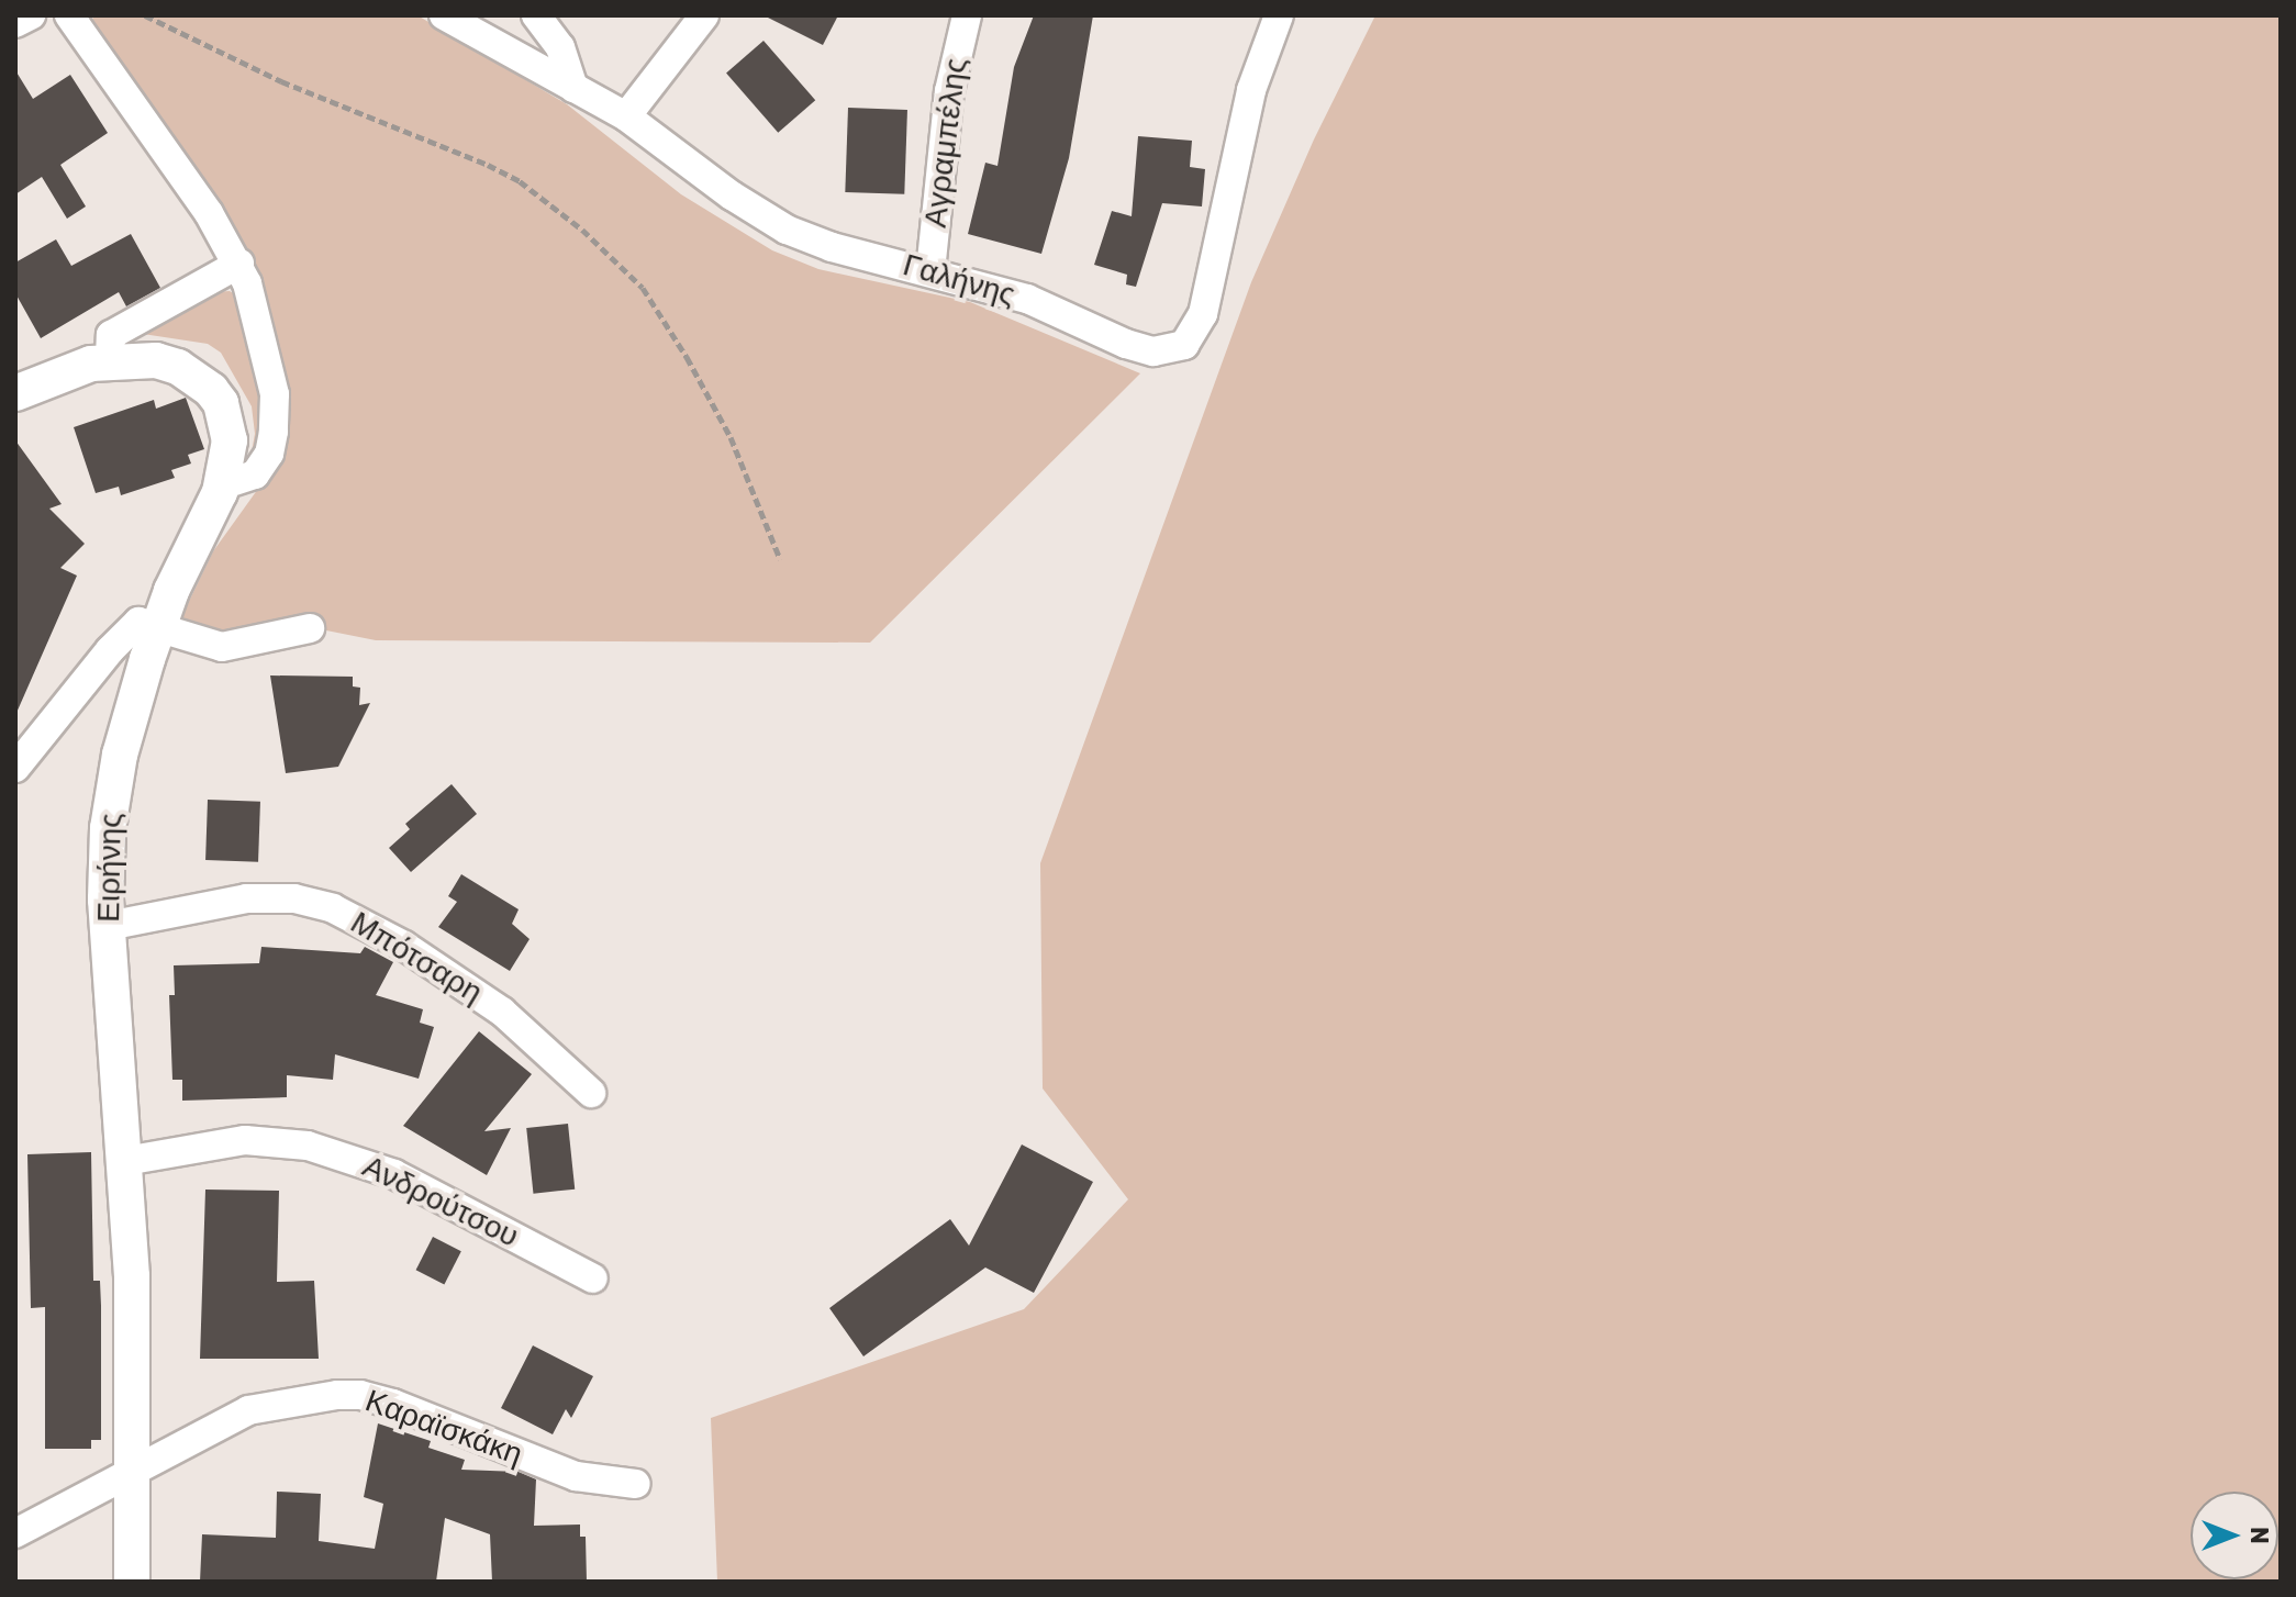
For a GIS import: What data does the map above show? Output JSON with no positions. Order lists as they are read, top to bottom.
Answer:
{
  "streets": {
    "street": [
      "Αγραμπέλης",
      "Γαλήνης",
      "Ειρήνης",
      "Μπότσαρη",
      "Ανδρούτσου",
      "Καραϊσκάκη"
    ]
  },
  "crossings": [
    ["Αγραμπέλης", "Γαλήνης"],
    ["Ειρήνης", "Μπότσαρη"],
    ["Ειρήνης", "Ανδρούτσου"],
    ["Ειρήνης", "Καραϊσκάκη"]
  ],
  "north": "right"
}
